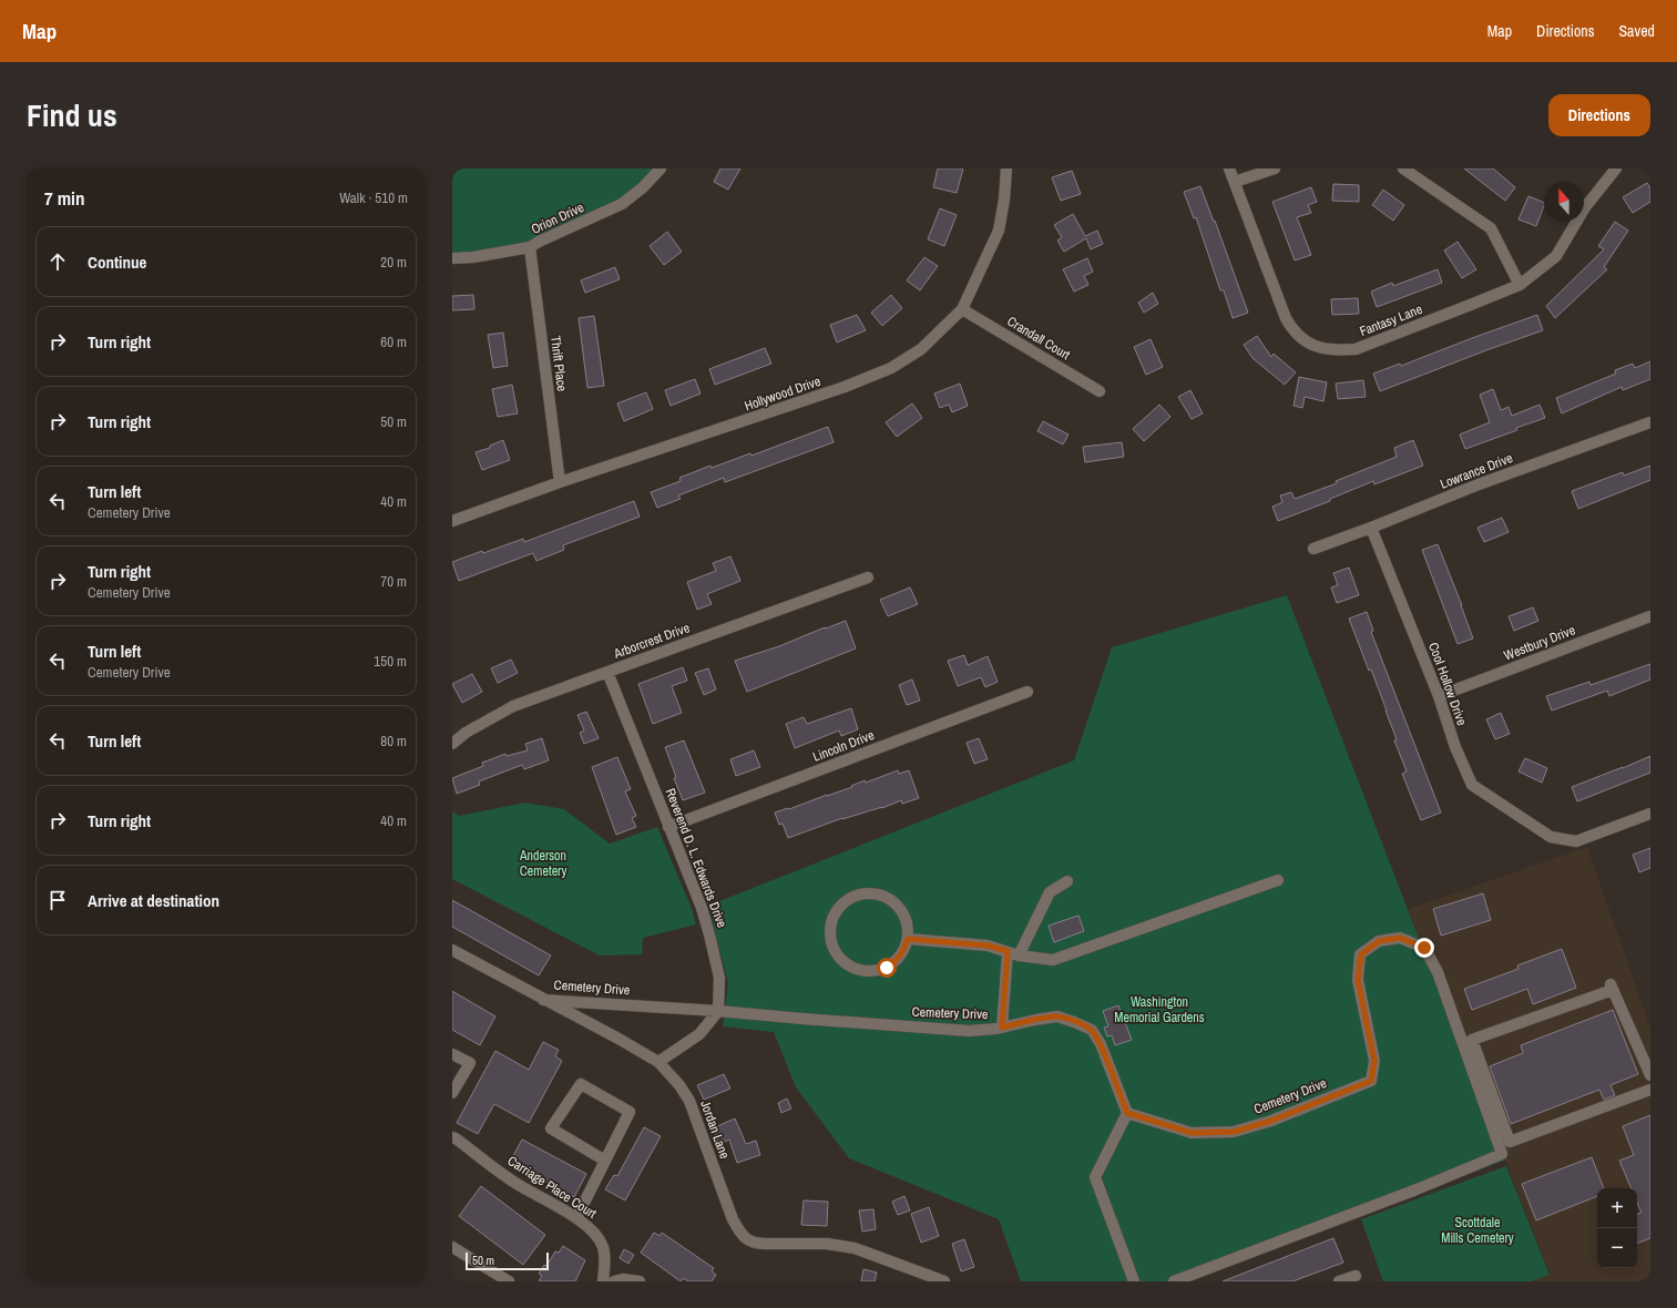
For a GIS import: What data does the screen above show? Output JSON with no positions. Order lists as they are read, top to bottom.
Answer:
{
  "streets": {
    "street": [
      "Orion Drive",
      "Fantasy Lane",
      "Crandall Court",
      "Thrift Place",
      "Hollywood Drive",
      "Lowrance Drive",
      "Arborcrest Drive",
      "Westbury Drive",
      "Cool Hollow Drive",
      "Lincoln Drive",
      "Reverend D. L. Edwards Drive",
      "Cemetery Drive",
      "Jordan Lane",
      "Carriage Place Court"
    ]
  },
  "crossings": [
    ["Orion Drive", "Thrift Place"],
    ["Crandall Court", "Hollywood Drive"],
    ["Thrift Place", "Hollywood Drive"],
    ["Lowrance Drive", "Cool Hollow Drive"],
    ["Arborcrest Drive", "Reverend D. L. Edwards Drive"],
    ["Westbury Drive", "Cool Hollow Drive"],
    ["Lincoln Drive", "Reverend D. L. Edwards Drive"],
    ["Reverend D. L. Edwards Drive", "Cemetery Drive"],
    ["Cemetery Drive", "Jordan Lane"]
  ],
  "parks": ["Anderson Cemetery", "Washington Memorial Gardens", "Scottdale Mills Cemetery"],
  "scale_bar": "50 m",
  "north": "top",
  "page": {
    "header": "Map",
    "nav": ["Map", "Directions", "Saved"],
    "title": "Find us",
    "buttons": "Directions",
    "heading": ["7 min", "Walk · 510 m"],
    "list": [
      ["Continue", "20 m"],
      ["Turn right", "60 m"],
      ["Turn right", "50 m"],
      ["Turn left", "Cemetery Drive", "40 m"],
      ["Turn right", "Cemetery Drive", "70 m"],
      ["Turn left", "Cemetery Drive", "150 m"],
      ["Turn left", "80 m"],
      ["Turn right", "40 m"],
      "Arrive at destination"
    ],
    "map_buttons": ["+", "−"],
    "scale": "50 m"
  }
}
